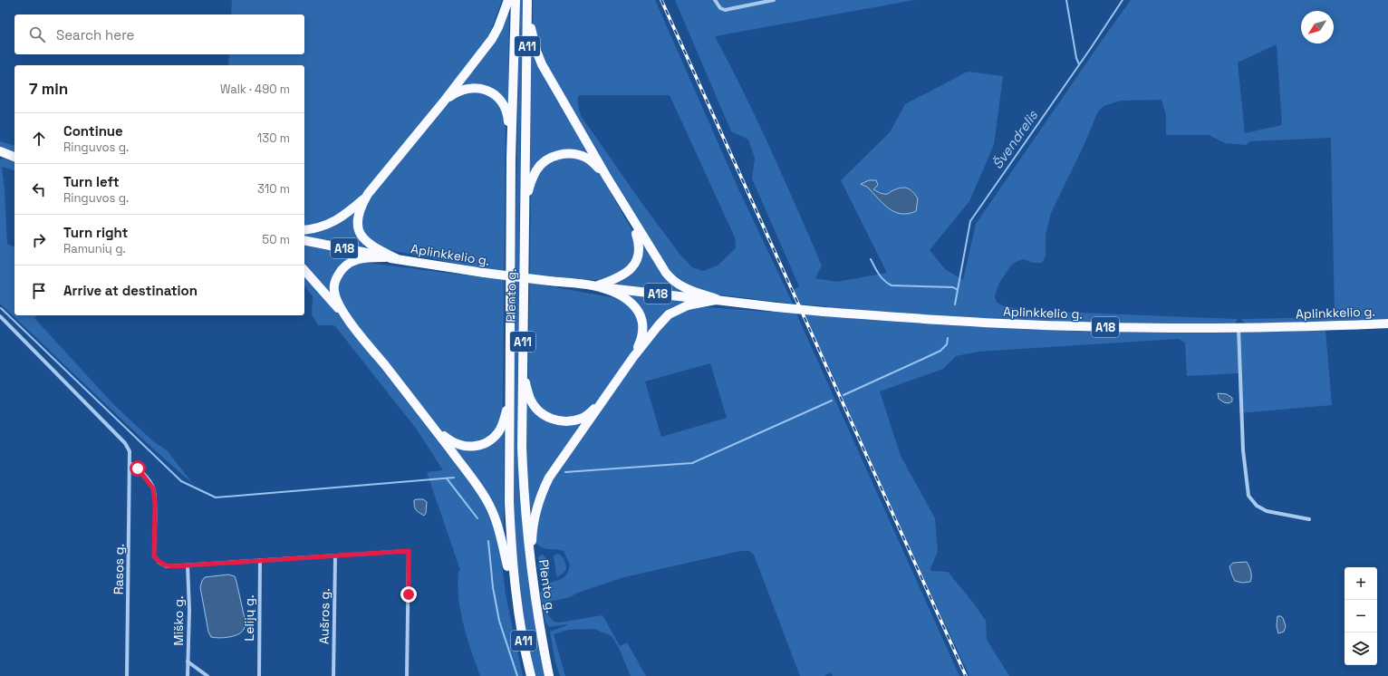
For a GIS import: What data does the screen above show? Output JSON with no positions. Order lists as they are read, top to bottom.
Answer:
{
  "streets": {
    "highway": [
      "A11",
      "A18",
      "Aplinkkelio g.",
      "Plento g."
    ],
    "street": [
      "Rasos g.",
      "Aušros g.",
      "Lelijų g.",
      "Miško g."
    ]
  },
  "water": ["Švendrelis"],
  "north": "bottom left",
  "page": {
    "search": "Search here",
    "heading": ["7 min", "Walk · 490 m"],
    "list": [
      ["Continue", "Ringuvos g.", "130 m"],
      ["Turn left", "Ringuvos g.", "310 m"],
      ["Turn right", "Ramunių g.", "50 m"],
      "Arrive at destination"
    ],
    "map_buttons": ["+", "−"]
  }
}
